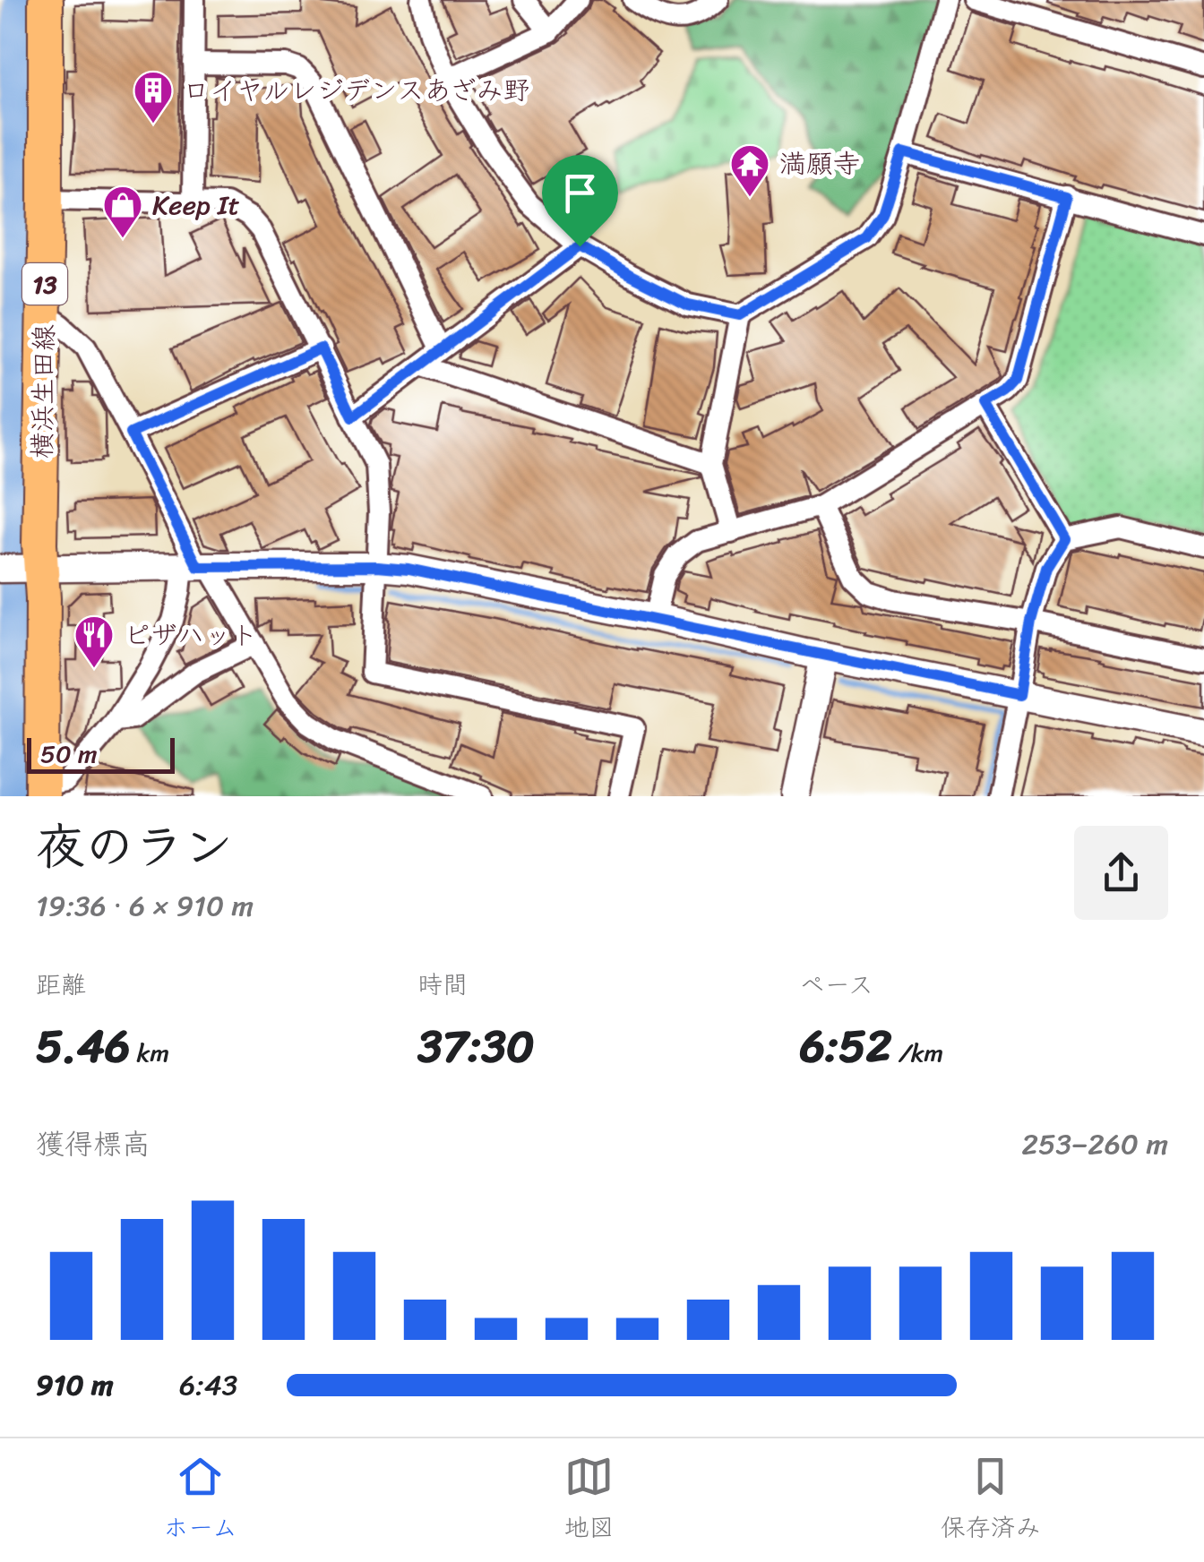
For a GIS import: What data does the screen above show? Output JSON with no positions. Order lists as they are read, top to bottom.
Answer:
{
  "streets": {
    "main road": ["13", "横浜生田線"]
  },
  "crossings": [
    ["13", "横浜生田線"]
  ],
  "places": {
    "building": ["ロイヤルレジデンスあざみ野"],
    "temple": ["満願寺"],
    "shop": ["Keep It"],
    "restaurant": ["ピザハット"]
  },
  "scale_bar": "50 m",
  "page": {
    "scale": "50 m",
    "heading": ["夜のラン", "19:36 · 6 × 910 m"],
    "stats": [
      ["距離", "5.46 km"],
      ["時間", "37:30"],
      ["ペース", "6:52 /km"]
    ],
    "chart": ["獲得標高", "253–260 m"],
    "list": [
      {
        "name": "910 m",
        "note": "6:43"
      }
    ],
    "tabs": ["ホーム", "地図", "保存済み"]
  }
}
